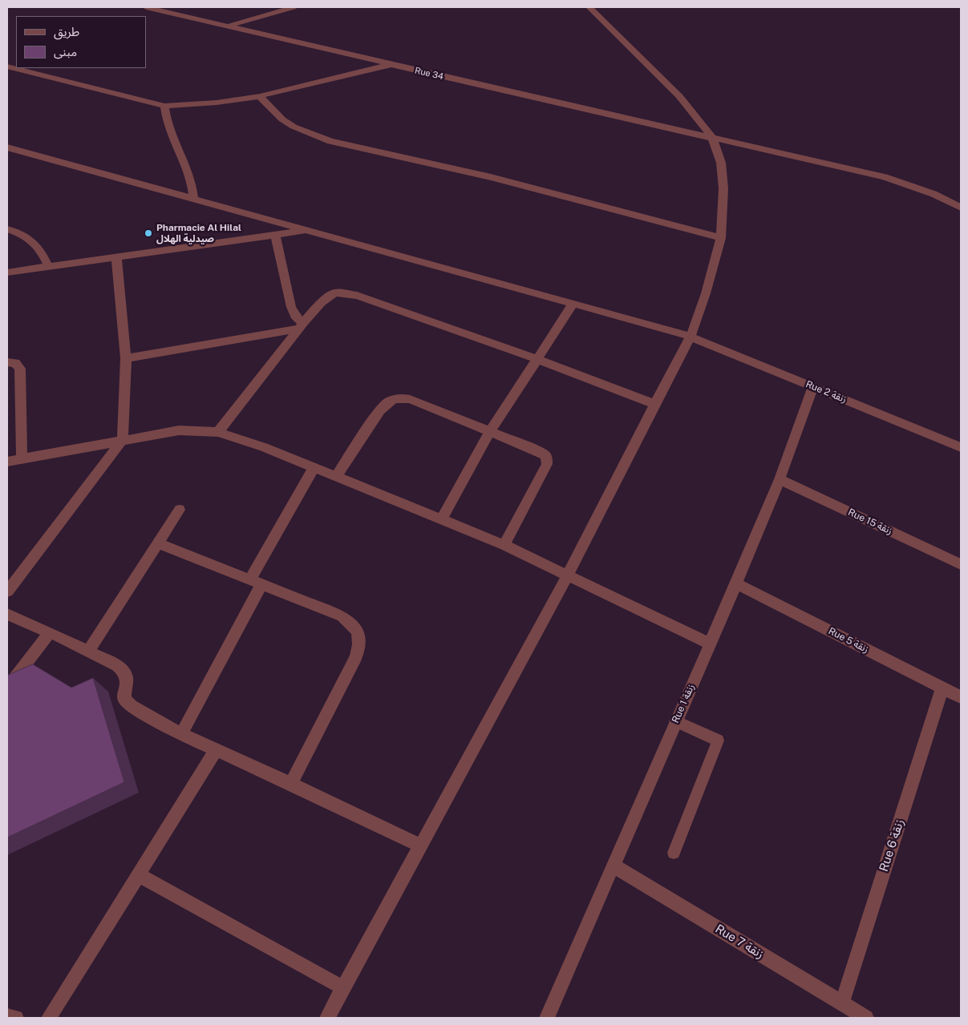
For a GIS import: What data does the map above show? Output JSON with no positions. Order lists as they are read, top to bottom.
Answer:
{
  "streets": {
    "street": [
      "Rue 34",
      "Rue 2 زنقة",
      "Rue 15 زنقة",
      "Rue 5 زنقة",
      "Rue 1 زنقة",
      "Rue 6 زنقة",
      "Rue 7 زنقة"
    ]
  },
  "crossings": [
    ["Rue 2 زنقة", "Rue 1 زنقة"],
    ["Rue 15 زنقة", "Rue 1 زنقة"],
    ["Rue 5 زنقة", "Rue 1 زنقة"],
    ["Rue 5 زنقة", "Rue 6 زنقة"],
    ["Rue 1 زنقة", "Rue 7 زنقة"],
    ["Rue 6 زنقة", "Rue 7 زنقة"]
  ],
  "places": ["Pharmacie Al Hilal صيدلية الهلال"],
  "legend": ["طريق", "مبنى"]
}
